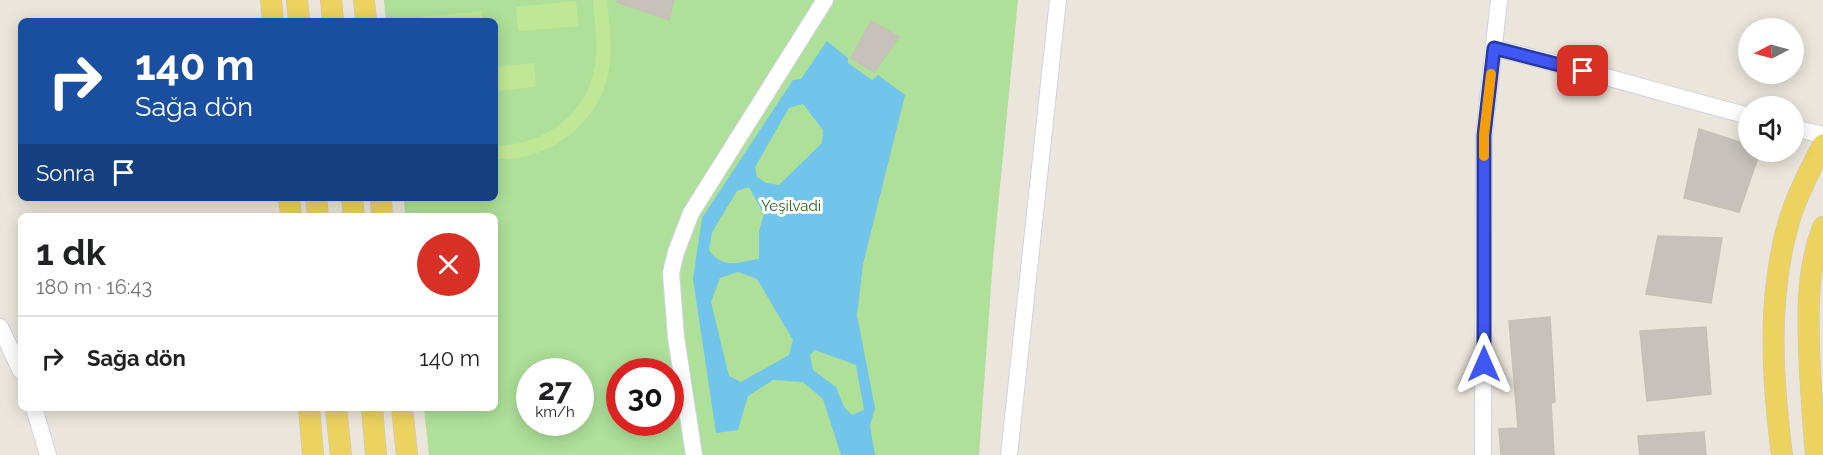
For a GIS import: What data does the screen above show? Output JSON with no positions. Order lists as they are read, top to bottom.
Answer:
{
  "parks": ["Yeşilvadi"],
  "north": "left",
  "page": {
    "turn": ["140 m", "Sağa dön"],
    "then": "Sonra",
    "heading": ["1 dk", "180 m · 16:43"],
    "list": [
      {
        "name": "Sağa dön",
        "value": "140 m"
      }
    ],
    "speed": "27 km/h",
    "limit": "30"
  }
}
